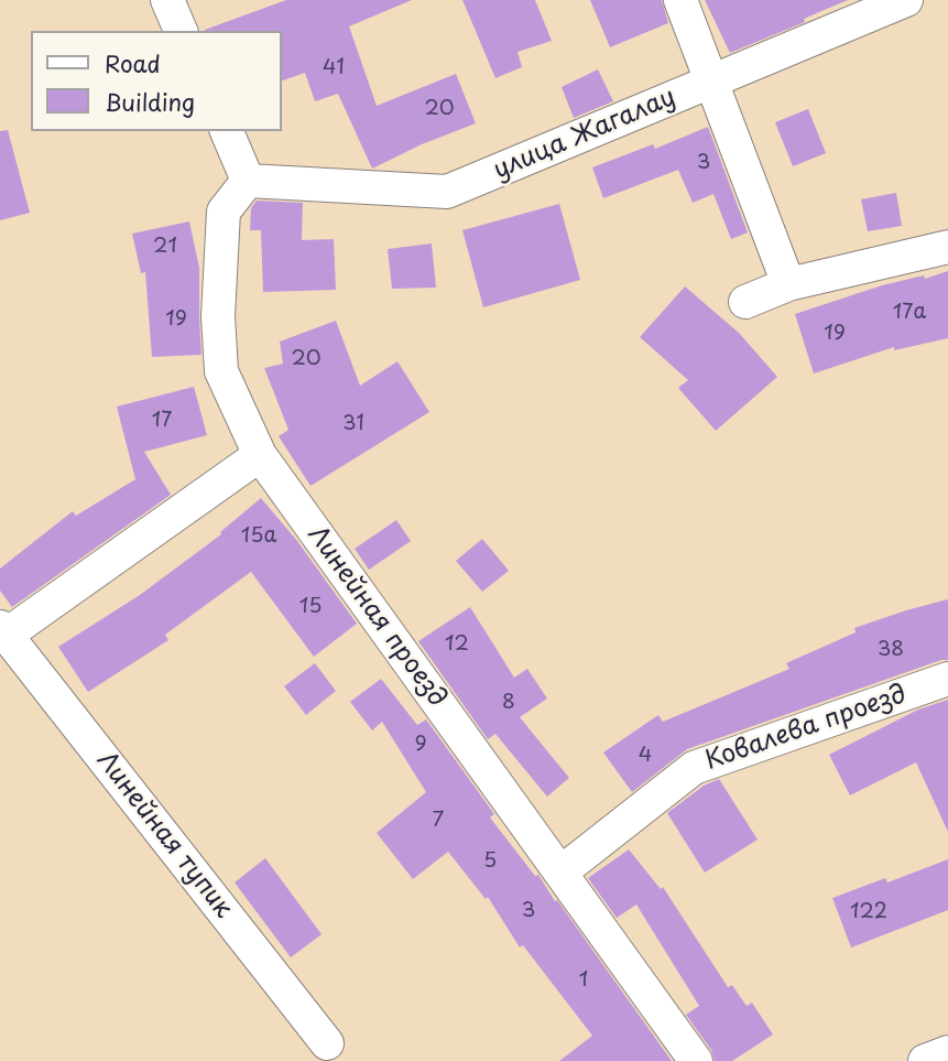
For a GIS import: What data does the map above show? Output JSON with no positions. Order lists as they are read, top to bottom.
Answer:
{
  "streets": {
    "street": [
      "улица Жагалау",
      "Линейная проезд",
      "Ковалева проезд",
      "Линейная тупик"
    ]
  },
  "crossings": [
    ["улица Жагалау", "Линейная проезд"],
    ["Линейная проезд", "Ковалева проезд"]
  ],
  "house_numbers": [
    "41",
    "20",
    "3",
    "21",
    "17а",
    "19",
    "19",
    "20",
    "17",
    "31",
    "15а",
    "15",
    "12",
    "38",
    "8",
    "9",
    "4",
    "7",
    "5",
    "3",
    "122",
    "1"
  ],
  "legend": ["Road", "Building"]
}
